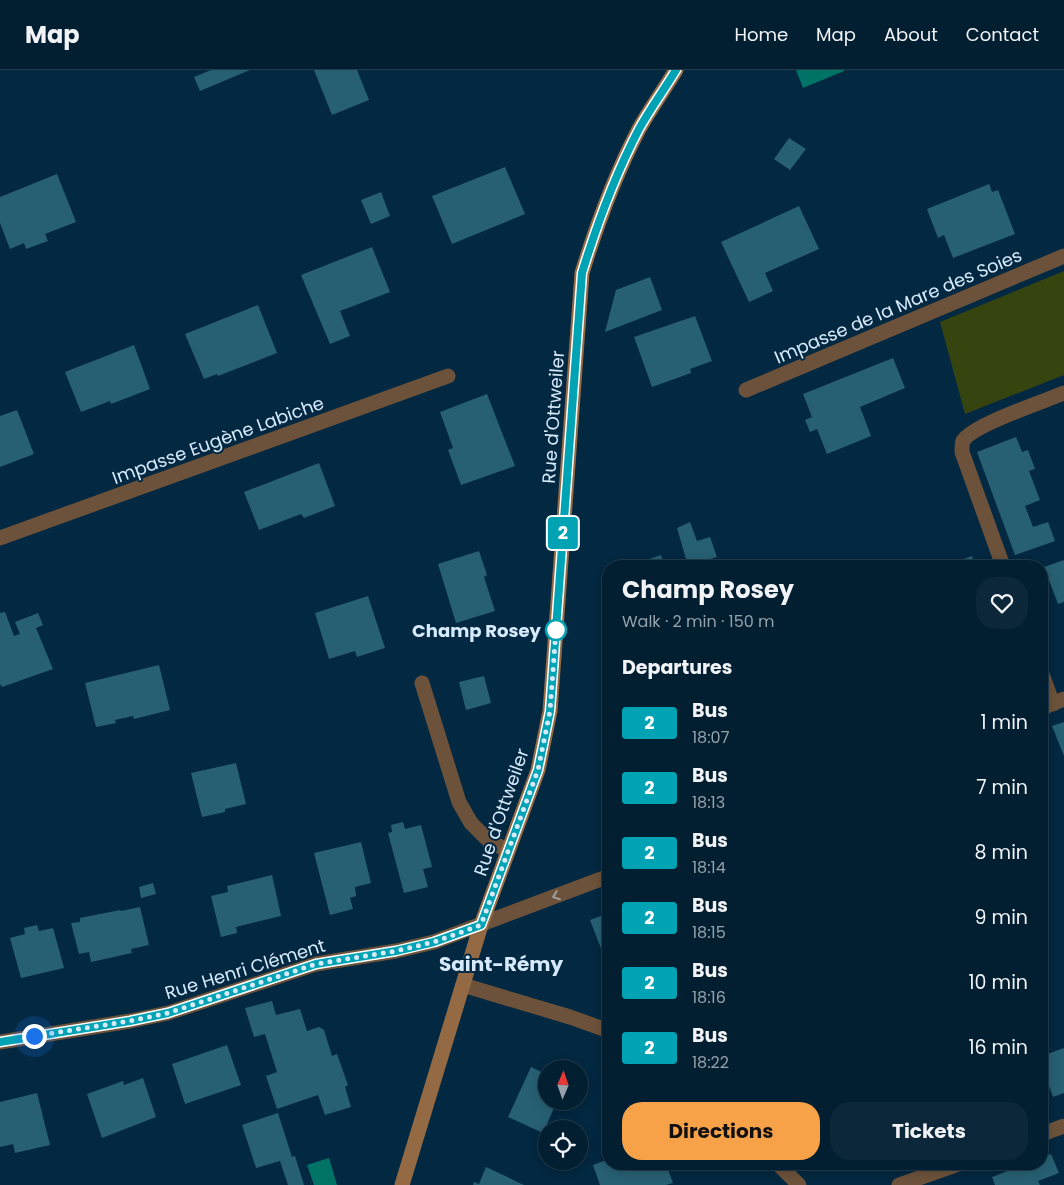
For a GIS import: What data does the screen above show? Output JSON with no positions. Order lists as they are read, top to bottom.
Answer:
{
  "streets": {
    "street": [
      "Impasse de la Mare des Soies",
      "Rue d'Ottweiler",
      "Impasse Eugène Labiche",
      "Rue Henri Clément"
    ]
  },
  "crossings": [
    ["Rue d'Ottweiler", "Rue Henri Clément"]
  ],
  "districts": ["Saint-Rémy"],
  "places": ["Champ Rosey"],
  "lines": ["bus line 2"],
  "north": "top",
  "page": {
    "header": "Map",
    "nav": [
      "Home",
      "Map",
      "About",
      "Contact"
    ],
    "on_map": "2",
    "heading": [
      ["Champ Rosey", "Walk · 2 min · 150 m"],
      "Departures"
    ],
    "list": [
      {
        "mark": "2",
        "name": "Bus",
        "note": "18:07",
        "value": "1 min"
      },
      {
        "mark": "2",
        "name": "Bus",
        "note": "18:13",
        "value": "7 min"
      },
      {
        "mark": "2",
        "name": "Bus",
        "note": "18:14",
        "value": "8 min"
      },
      {
        "mark": "2",
        "name": "Bus",
        "note": "18:15",
        "value": "9 min"
      },
      {
        "mark": "2",
        "name": "Bus",
        "note": "18:16",
        "value": "10 min"
      },
      {
        "mark": "2",
        "name": "Bus",
        "note": "18:22",
        "value": "16 min"
      }
    ],
    "buttons": ["Directions", "Tickets"]
  }
}
